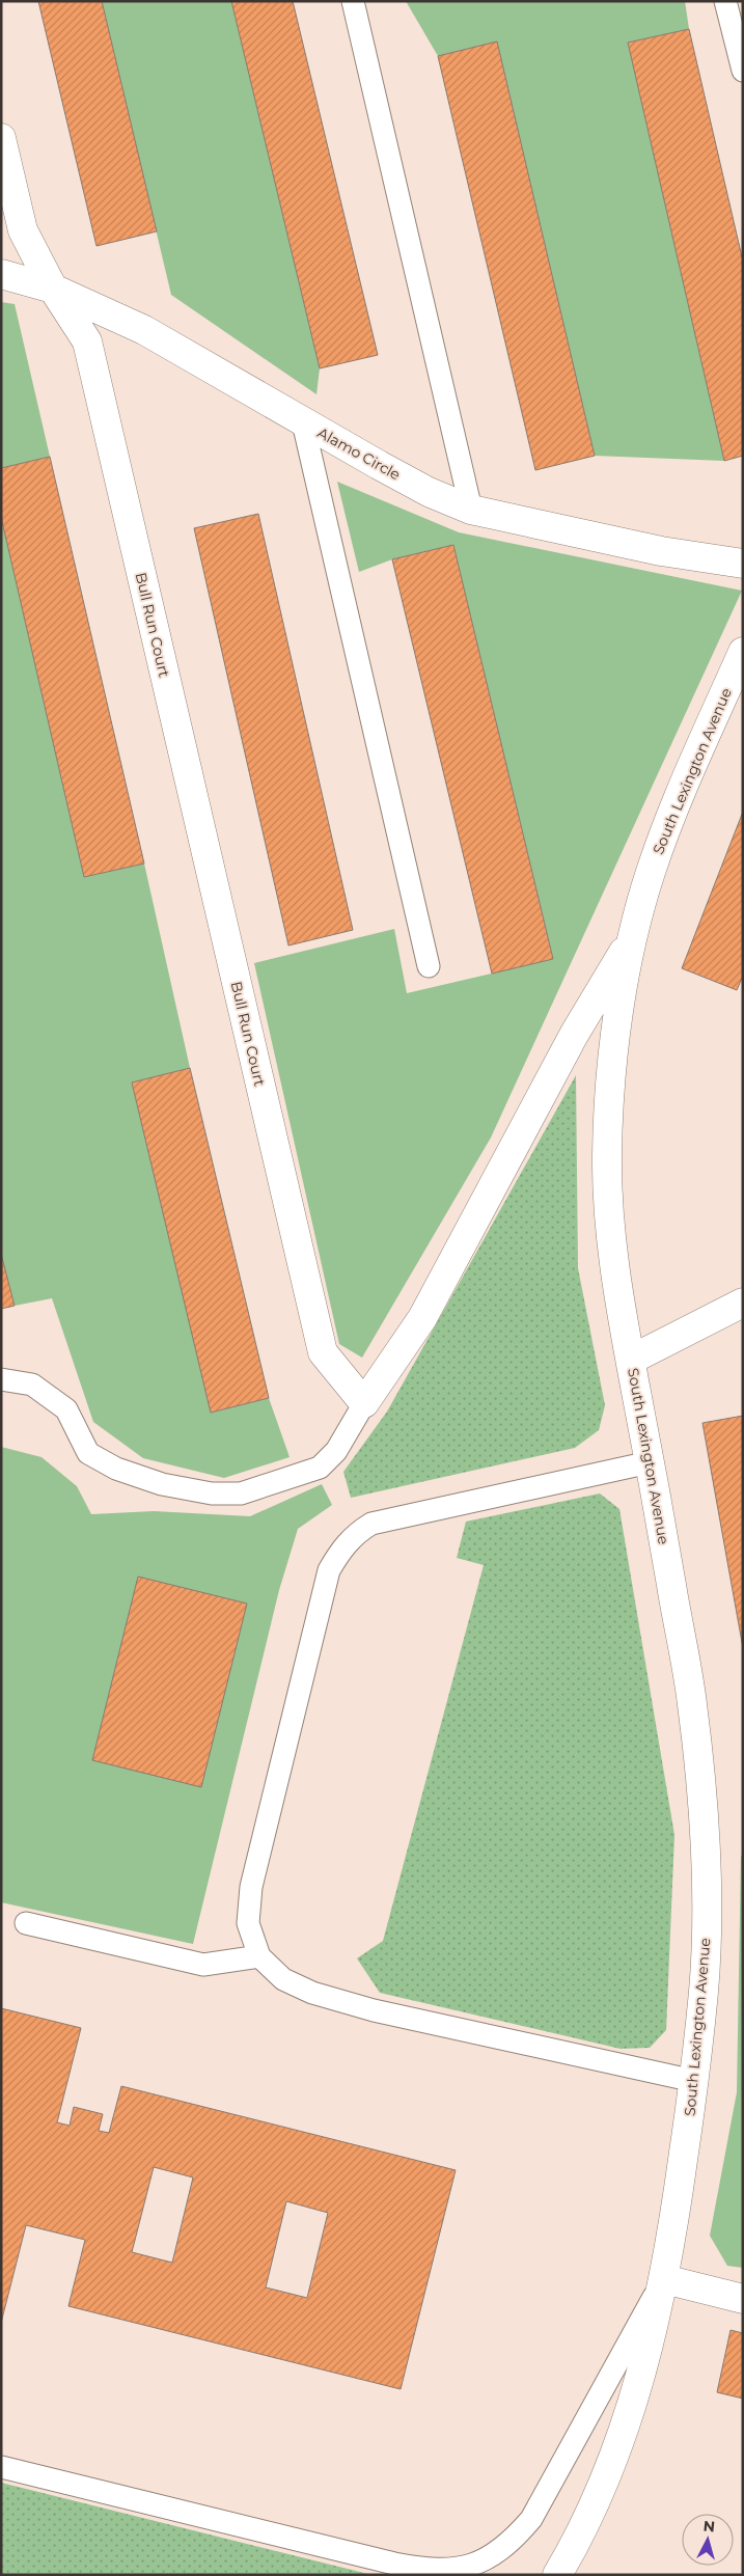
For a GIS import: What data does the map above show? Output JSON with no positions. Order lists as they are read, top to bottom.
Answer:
{
  "streets": {
    "street": ["Alamo Circle", "Bull Run Court", "South Lexington Avenue"]
  },
  "crossings": [
    ["Alamo Circle", "Bull Run Court"]
  ],
  "north": "top"
}
